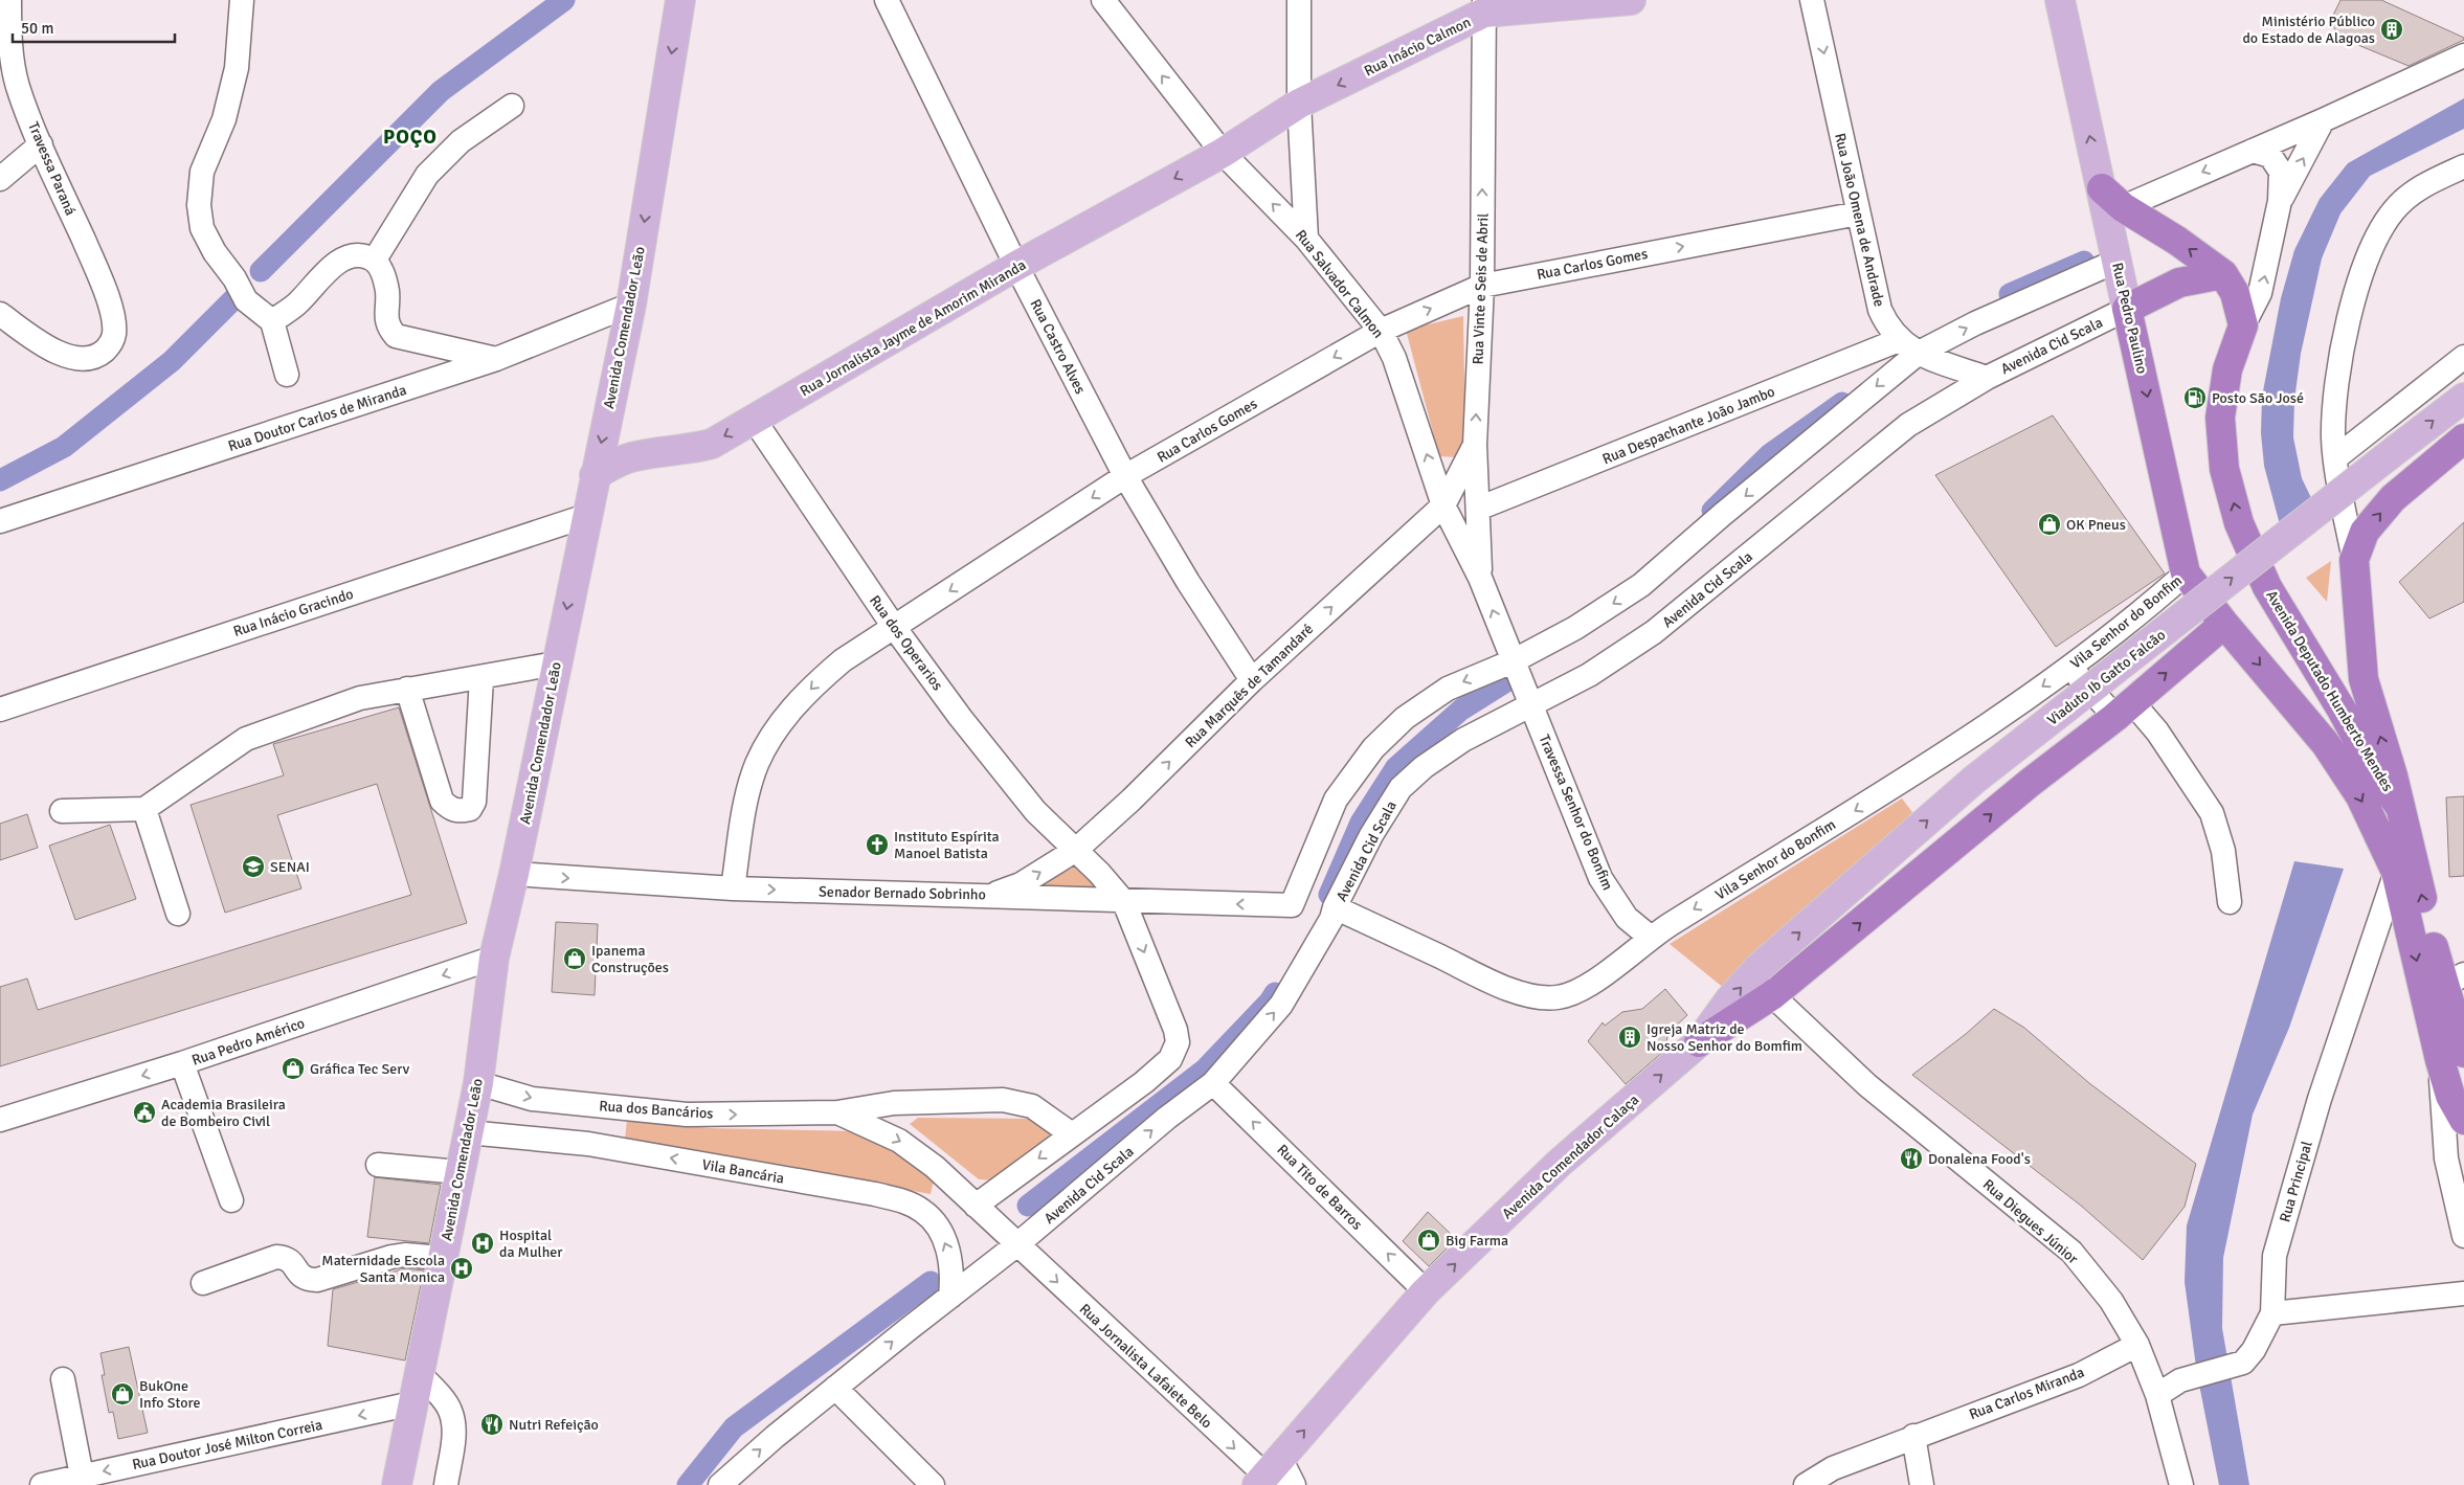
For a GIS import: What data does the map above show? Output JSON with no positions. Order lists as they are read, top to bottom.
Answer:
{
  "streets": {
    "highway": ["Rua Pedro Paulino", "Avenida Deputado Humberto Mendes"],
    "main road": [
      "Rua Inácio Calmon",
      "Avenida Comendador Leão",
      "Rua Jornalista Jayme de Amorim Miranda",
      "Viaduto Ib Gatto Falcão",
      "Avenida Comendador Calaça"
    ],
    "street": [
      "Travessa Paraná",
      "Rua João Omena de Andrade",
      "Rua Carlos Gomes",
      "Rua Salvador Calmon",
      "Rua Vinte e Seis de Abril",
      "Avenida Cid Scala",
      "Rua Castro Alves",
      "Rua Doutor Carlos de Miranda",
      "Rua Despachante João Jambo",
      "Rua Inácio Gracindo",
      "Vila Senhor do Bonfim",
      "Rua dos Operarios",
      "Rua Marquês de Tamandaré",
      "Travessa Senhor do Bonfim",
      "Senador Bernado Sobrinho",
      "Rua Pedro Américo",
      "Rua dos Bancários",
      "Vila Bancária",
      "Rua Principal",
      "Rua Tito de Barros",
      "Rua Diegues Júnior",
      "Rua Jornalista Lafaiete Belo",
      "Rua Carlos Miranda",
      "Rua Doutor José Milton Correia"
    ]
  },
  "crossings": [
    ["Rua Inácio Calmon", "Rua Salvador Calmon"],
    ["Rua Inácio Calmon", "Rua Vinte e Seis de Abril"],
    ["Rua Inácio Calmon", "Rua Jornalista Jayme de Amorim Miranda"],
    ["Rua João Omena de Andrade", "Rua Carlos Gomes"],
    ["Rua João Omena de Andrade", "Avenida Cid Scala"],
    ["Rua João Omena de Andrade", "Rua Despachante João Jambo"],
    ["Rua Carlos Gomes", "Rua Salvador Calmon"],
    ["Rua Carlos Gomes", "Rua Vinte e Seis de Abril"],
    ["Rua Carlos Gomes", "Rua Castro Alves"],
    ["Rua Carlos Gomes", "Rua dos Operarios"],
    ["Rua Carlos Gomes", "Senador Bernado Sobrinho"],
    ["Rua Salvador Calmon", "Rua Vinte e Seis de Abril"],
    ["Rua Salvador Calmon", "Rua Jornalista Jayme de Amorim Miranda"],
    ["Rua Salvador Calmon", "Avenida Cid Scala"],
    ["Rua Salvador Calmon", "Rua Marquês de Tamandaré"],
    ["Rua Salvador Calmon", "Travessa Senhor do Bonfim"],
    ["Rua Salvador Calmon", "Senador Bernado Sobrinho"],
    ["Rua Vinte e Seis de Abril", "Rua Despachante João Jambo"],
    ["Rua Vinte e Seis de Abril", "Rua Marquês de Tamandaré"],
    ["Rua Pedro Paulino", "Avenida Cid Scala"],
    ["Rua Pedro Paulino", "Vila Senhor do Bonfim"],
    ["Rua Pedro Paulino", "Rua Principal"],
    ["Avenida Comendador Leão", "Rua Jornalista Jayme de Amorim Miranda"],
    ["Avenida Comendador Leão", "Rua Doutor Carlos de Miranda"],
    ["Avenida Comendador Leão", "Rua Inácio Gracindo"],
    ["Avenida Comendador Leão", "Senador Bernado Sobrinho"],
    ["Avenida Comendador Leão", "Rua Pedro Américo"],
    ["Avenida Comendador Leão", "Rua dos Bancários"],
    ["Avenida Comendador Leão", "Vila Bancária"],
    ["Avenida Comendador Leão", "Rua Doutor José Milton Correia"],
    ["Rua Jornalista Jayme de Amorim Miranda", "Rua Castro Alves"],
    ["Rua Jornalista Jayme de Amorim Miranda", "Rua dos Operarios"],
    ["Avenida Cid Scala", "Vila Senhor do Bonfim"],
    ["Avenida Cid Scala", "Travessa Senhor do Bonfim"],
    ["Avenida Cid Scala", "Rua dos Bancários"],
    ["Avenida Cid Scala", "Vila Bancária"],
    ["Avenida Cid Scala", "Rua Tito de Barros"],
    ["Avenida Cid Scala", "Rua Jornalista Lafaiete Belo"],
    ["Rua Castro Alves", "Rua Marquês de Tamandaré"],
    ["Vila Senhor do Bonfim", "Travessa Senhor do Bonfim"],
    ["Rua dos Operarios", "Rua Marquês de Tamandaré"],
    ["Viaduto Ib Gatto Falcão", "Avenida Comendador Calaça"],
    ["Rua Marquês de Tamandaré", "Senador Bernado Sobrinho"],
    ["Rua dos Bancários", "Rua Jornalista Lafaiete Belo"],
    ["Avenida Comendador Calaça", "Rua Tito de Barros"],
    ["Avenida Comendador Calaça", "Rua Jornalista Lafaiete Belo"],
    ["Rua Diegues Júnior", "Rua Carlos Miranda"]
  ],
  "one_way": [
    "Rua Inácio Calmon",
    "Rua João Omena de Andrade",
    "Rua Salvador Calmon",
    "Avenida Comendador Leão",
    "Rua Jornalista Jayme de Amorim Miranda",
    "Avenida Cid Scala",
    "Vila Senhor do Bonfim",
    "Viaduto Ib Gatto Falcão",
    "Rua Marquês de Tamandaré",
    "Avenida Deputado Humberto Mendes",
    "Rua Pedro Américo",
    "Avenida Comendador Calaça",
    "Vila Bancária",
    "Rua Tito de Barros",
    "Rua Jornalista Lafaiete Belo"
  ],
  "districts": ["POÇO"],
  "places": {
    "building": ["Ministério Público do Estado de Alagoas", "Igreja Matriz de Nosso Senhor do Bomfim"],
    "fuel station": ["Posto São José"],
    "shop": [
      "OK Pneus",
      "Ipanema Construções",
      "Gráfica Tec Serv",
      "Big Farma",
      "BukOne Info Store"
    ],
    "church": ["Instituto Espírita Manoel Batista"],
    "school or university": ["SENAI"],
    "public building": ["Academia Brasileira de Bombeiro Civil"],
    "restaurant": ["Donalena Food's", "Nutri Refeição"],
    "hospital": ["Hospital da Mulher", "Maternidade Escola Santa Monica"]
  },
  "scale_bar": "50 m"
}
